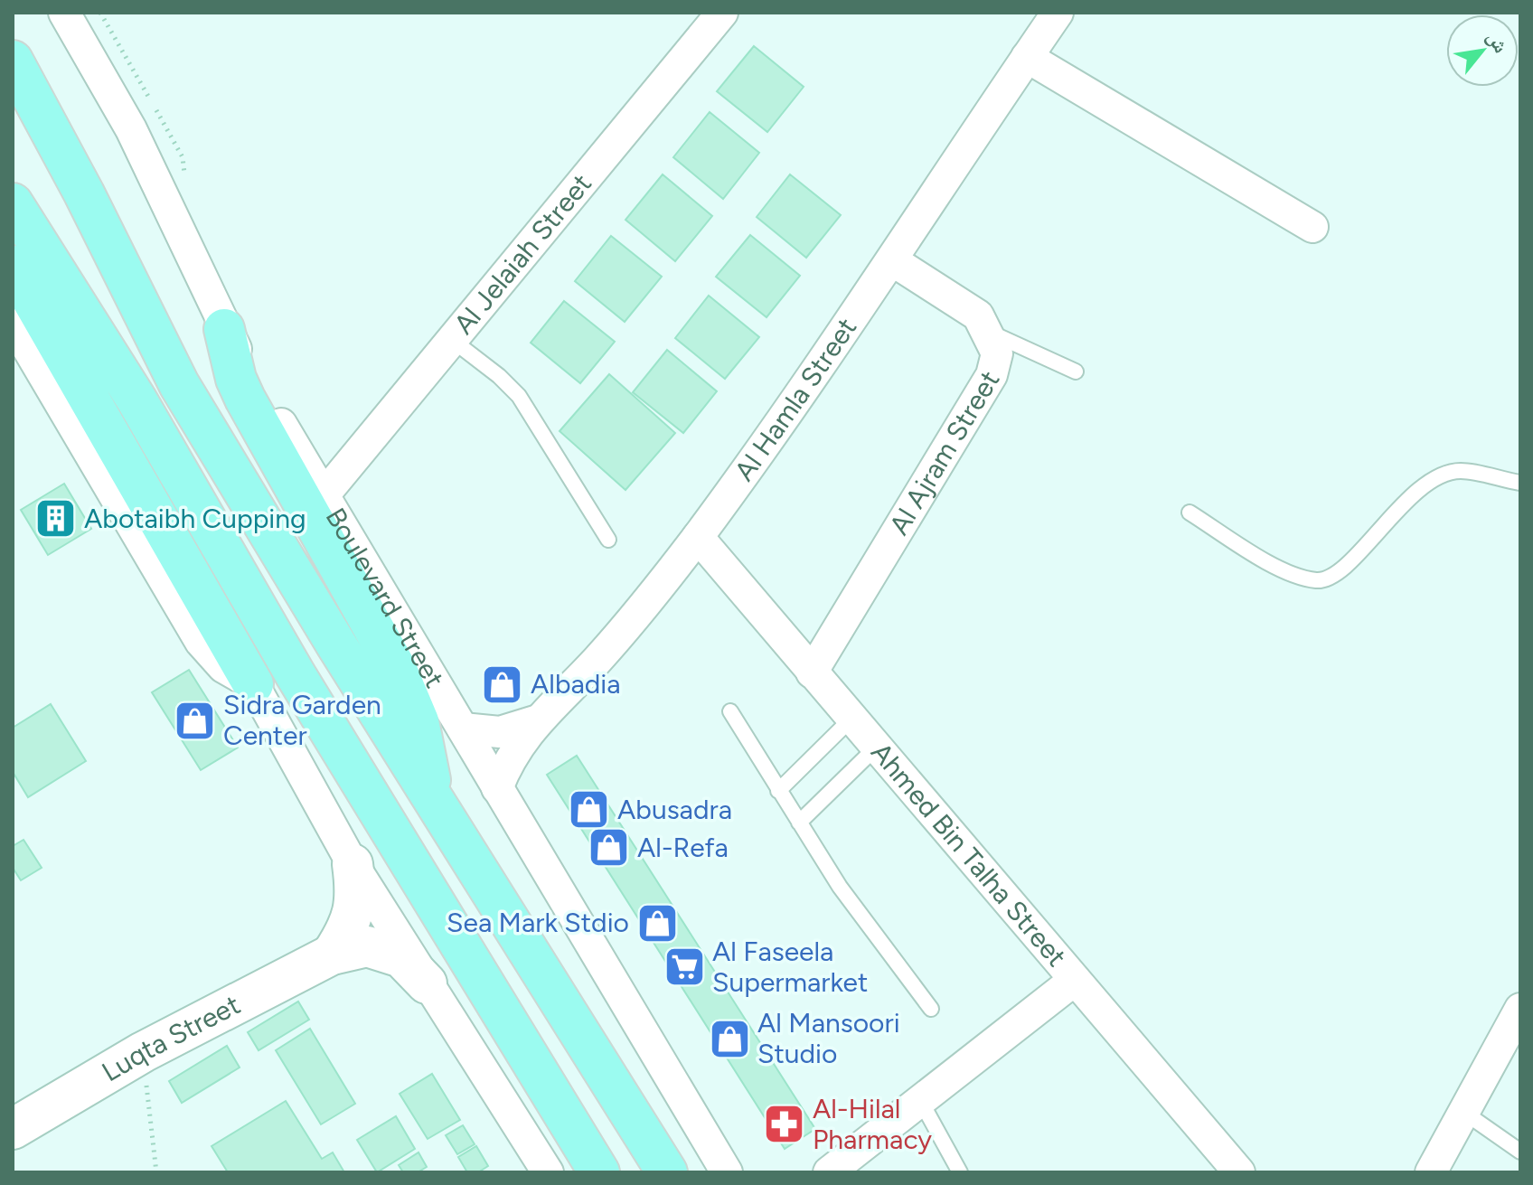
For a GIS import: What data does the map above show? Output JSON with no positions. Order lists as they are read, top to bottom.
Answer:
{
  "streets": {
    "street": [
      "Al Jelaiah Street",
      "Al Hamla Street",
      "Al Ajram Street",
      "Boulevard Street",
      "Ahmed Bin Talha Street",
      "Luqta Street"
    ]
  },
  "crossings": [
    ["Al Jelaiah Street", "Boulevard Street"],
    ["Al Hamla Street", "Al Ajram Street"],
    ["Al Hamla Street", "Boulevard Street"],
    ["Al Hamla Street", "Ahmed Bin Talha Street"],
    ["Al Ajram Street", "Ahmed Bin Talha Street"]
  ],
  "places": {
    "building": ["Abotaibh Cupping"],
    "shop": [
      "Albadia",
      "Sidra Garden Center",
      "Abusadra",
      "Al-Refa",
      "Sea Mark Stdio",
      "Al Mansoori Studio"
    ],
    "supermarket": ["Al Faseela Supermarket"],
    "pharmacy": ["Al-Hilal Pharmacy"]
  },
  "north": "top right"
}
